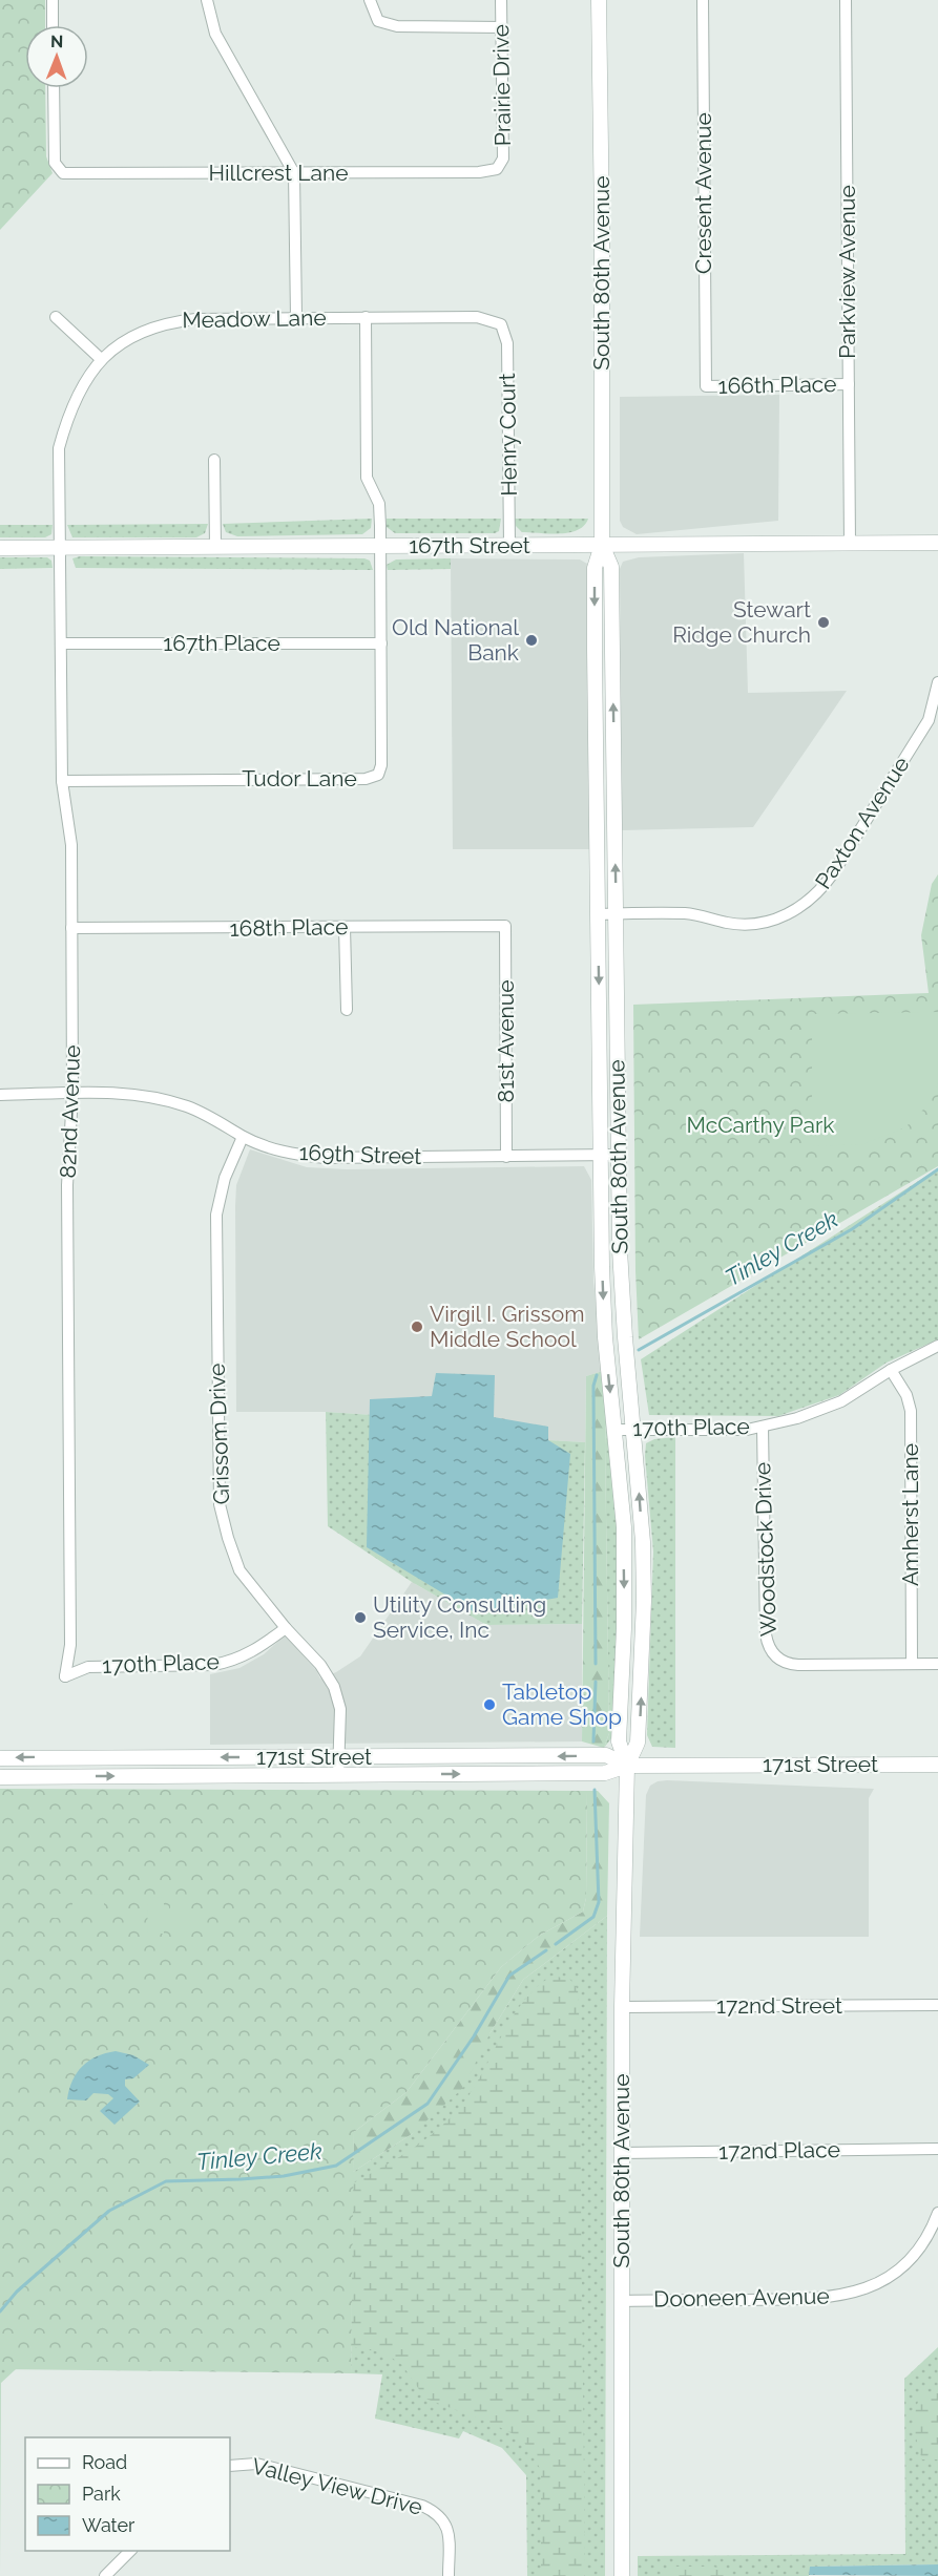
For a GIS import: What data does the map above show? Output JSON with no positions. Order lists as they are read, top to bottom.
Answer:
{
  "streets": {
    "street": [
      "Prairie Drive",
      "Hillcrest Lane",
      "Cresent Avenue",
      "Parkview Avenue",
      "South 80th Avenue",
      "Meadow Lane",
      "166th Place",
      "Henry Court",
      "167th Street",
      "167th Place",
      "Tudor Lane",
      "Paxton Avenue",
      "168th Place",
      "81st Avenue",
      "82nd Avenue",
      "169th Street",
      "170th Place",
      "Grissom Drive",
      "Amherst Lane",
      "Woodstock Drive",
      "171st Street",
      "172nd Street",
      "172nd Place",
      "Dooneen Avenue",
      "Valley View Drive"
    ]
  },
  "crossings": [
    ["Prairie Drive", "Hillcrest Lane"],
    ["Cresent Avenue", "166th Place"],
    ["Parkview Avenue", "166th Place"],
    ["Parkview Avenue", "167th Street"],
    ["South 80th Avenue", "167th Street"],
    ["South 80th Avenue", "Paxton Avenue"],
    ["South 80th Avenue", "169th Street"],
    ["South 80th Avenue", "170th Place"],
    ["South 80th Avenue", "171st Street"],
    ["South 80th Avenue", "172nd Street"],
    ["South 80th Avenue", "172nd Place"],
    ["South 80th Avenue", "Dooneen Avenue"],
    ["Meadow Lane", "Henry Court"],
    ["Meadow Lane", "167th Street"],
    ["Meadow Lane", "Tudor Lane"],
    ["Meadow Lane", "82nd Avenue"],
    ["Henry Court", "167th Street"],
    ["167th Street", "Tudor Lane"],
    ["167th Street", "82nd Avenue"],
    ["167th Place", "Tudor Lane"],
    ["167th Place", "82nd Avenue"],
    ["Tudor Lane", "82nd Avenue"],
    ["168th Place", "81st Avenue"],
    ["168th Place", "82nd Avenue"],
    ["81st Avenue", "169th Street"],
    ["82nd Avenue", "169th Street"],
    ["82nd Avenue", "170th Place"],
    ["169th Street", "Grissom Drive"],
    ["170th Place", "Grissom Drive"],
    ["170th Place", "Amherst Lane"],
    ["170th Place", "Woodstock Drive"],
    ["Grissom Drive", "171st Street"],
    ["Amherst Lane", "Woodstock Drive"]
  ],
  "water": ["Tinley Creek"],
  "parks": ["McCarthy Park"],
  "places": [
    "Stewart Ridge Church",
    "Old National Bank",
    "Virgil I. Grissom Middle School",
    "Utility Consulting Service, Inc",
    "Tabletop Game Shop"
  ],
  "legend": ["Road", "Park", "Water"],
  "north": "top"
}
